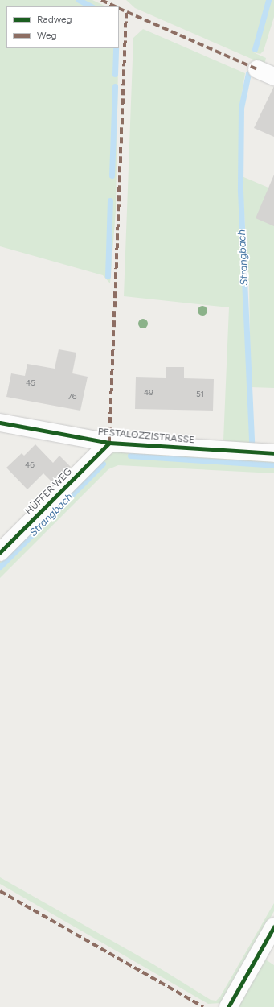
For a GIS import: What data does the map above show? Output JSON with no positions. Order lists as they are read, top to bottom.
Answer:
{
  "streets": {
    "street": ["PESTALOZZISTRASSE", "HÜFFER WEG"]
  },
  "crossings": [
    ["PESTALOZZISTRASSE", "HÜFFER WEG"]
  ],
  "water": ["Strangbach"],
  "house_numbers": [
    "45",
    "49",
    "51",
    "76",
    "46"
  ],
  "legend": ["Radweg", "Weg"]
}
